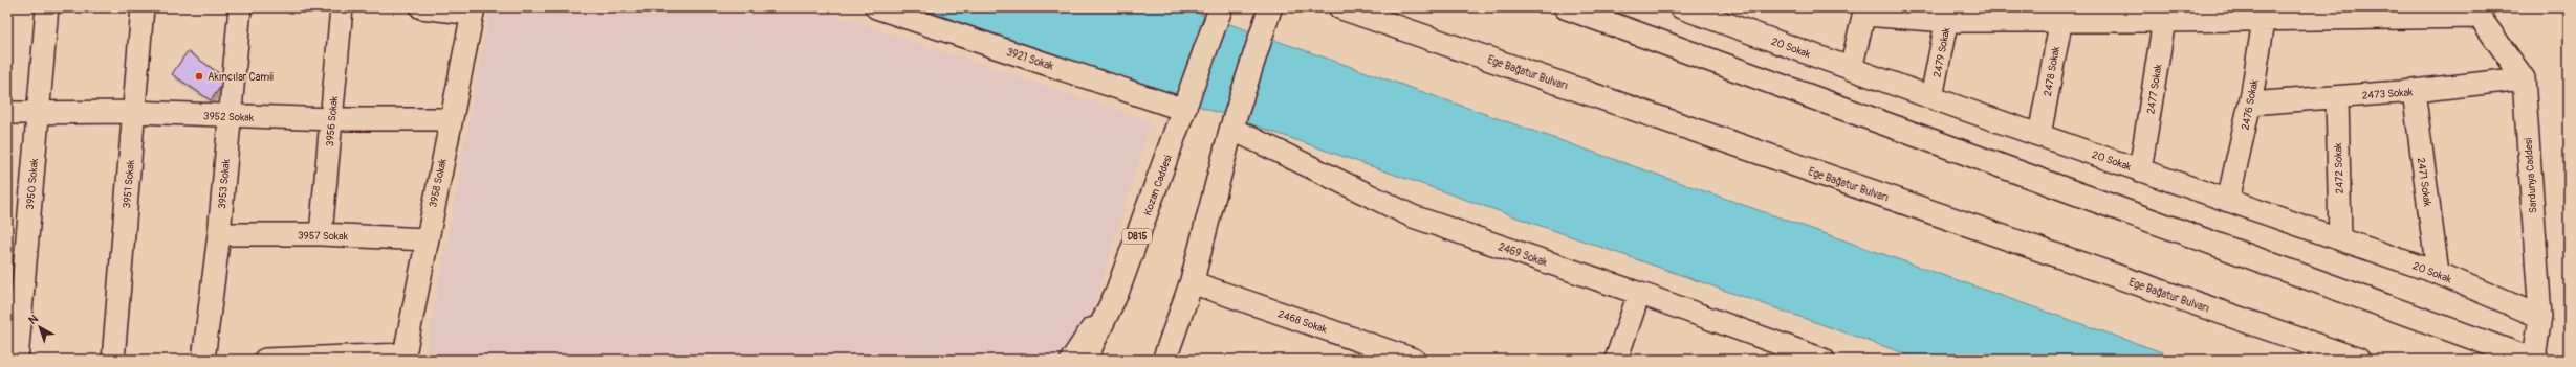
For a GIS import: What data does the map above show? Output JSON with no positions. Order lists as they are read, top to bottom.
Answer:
{
  "streets": {
    "main road": ["Ege Bağatur Bulvarı", "Kozan Caddesi", "D815"],
    "street": [
      "20 Sokak",
      "2479 Sokak",
      "3921 Sokak",
      "2478 Sokak",
      "2477 Sokak",
      "2473 Sokak",
      "2476 Sokak",
      "3952 Sokak",
      "3956 Sokak",
      "2472 Sokak",
      "Sardunya Caddesi",
      "2471 Sokak",
      "3958 Sokak",
      "3950 Sokak",
      "3951 Sokak",
      "3953 Sokak",
      "3957 Sokak",
      "2469 Sokak",
      "2468 Sokak"
    ]
  },
  "crossings": [
    ["20 Sokak", "2479 Sokak"],
    ["20 Sokak", "2478 Sokak"],
    ["20 Sokak", "2477 Sokak"],
    ["20 Sokak", "2476 Sokak"],
    ["20 Sokak", "2472 Sokak"],
    ["20 Sokak", "Sardunya Caddesi"],
    ["20 Sokak", "2471 Sokak"],
    ["3921 Sokak", "Kozan Caddesi"],
    ["2473 Sokak", "2476 Sokak"],
    ["2473 Sokak", "2472 Sokak"],
    ["2473 Sokak", "Sardunya Caddesi"],
    ["2473 Sokak", "2471 Sokak"],
    ["3952 Sokak", "3956 Sokak"],
    ["3952 Sokak", "3958 Sokak"],
    ["3952 Sokak", "3950 Sokak"],
    ["3952 Sokak", "3951 Sokak"],
    ["3952 Sokak", "3953 Sokak"],
    ["3956 Sokak", "3957 Sokak"],
    ["3958 Sokak", "3957 Sokak"],
    ["3953 Sokak", "3957 Sokak"]
  ],
  "places": ["Akıncılar Camii"],
  "north": "top left"
}
